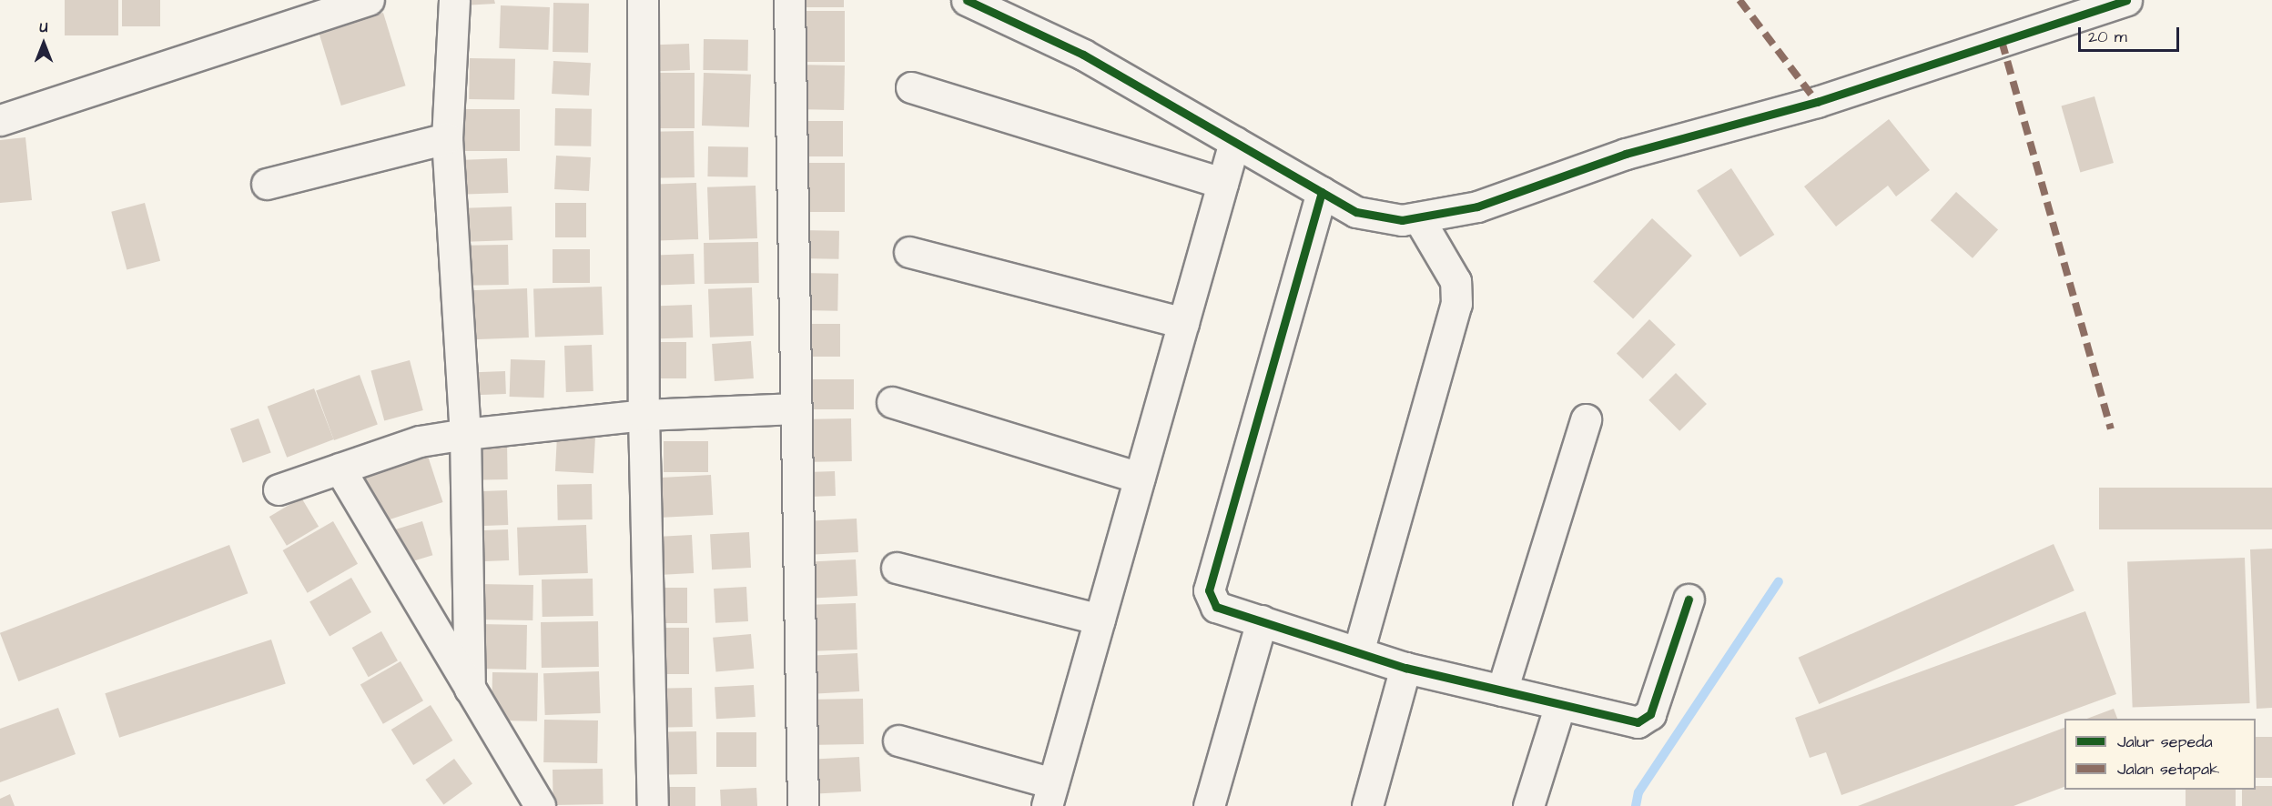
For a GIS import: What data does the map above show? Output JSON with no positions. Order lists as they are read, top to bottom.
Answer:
{
  "legend": ["Jalur sepeda", "Jalan setapak"],
  "scale_bar": "20 m",
  "north": "top"
}
